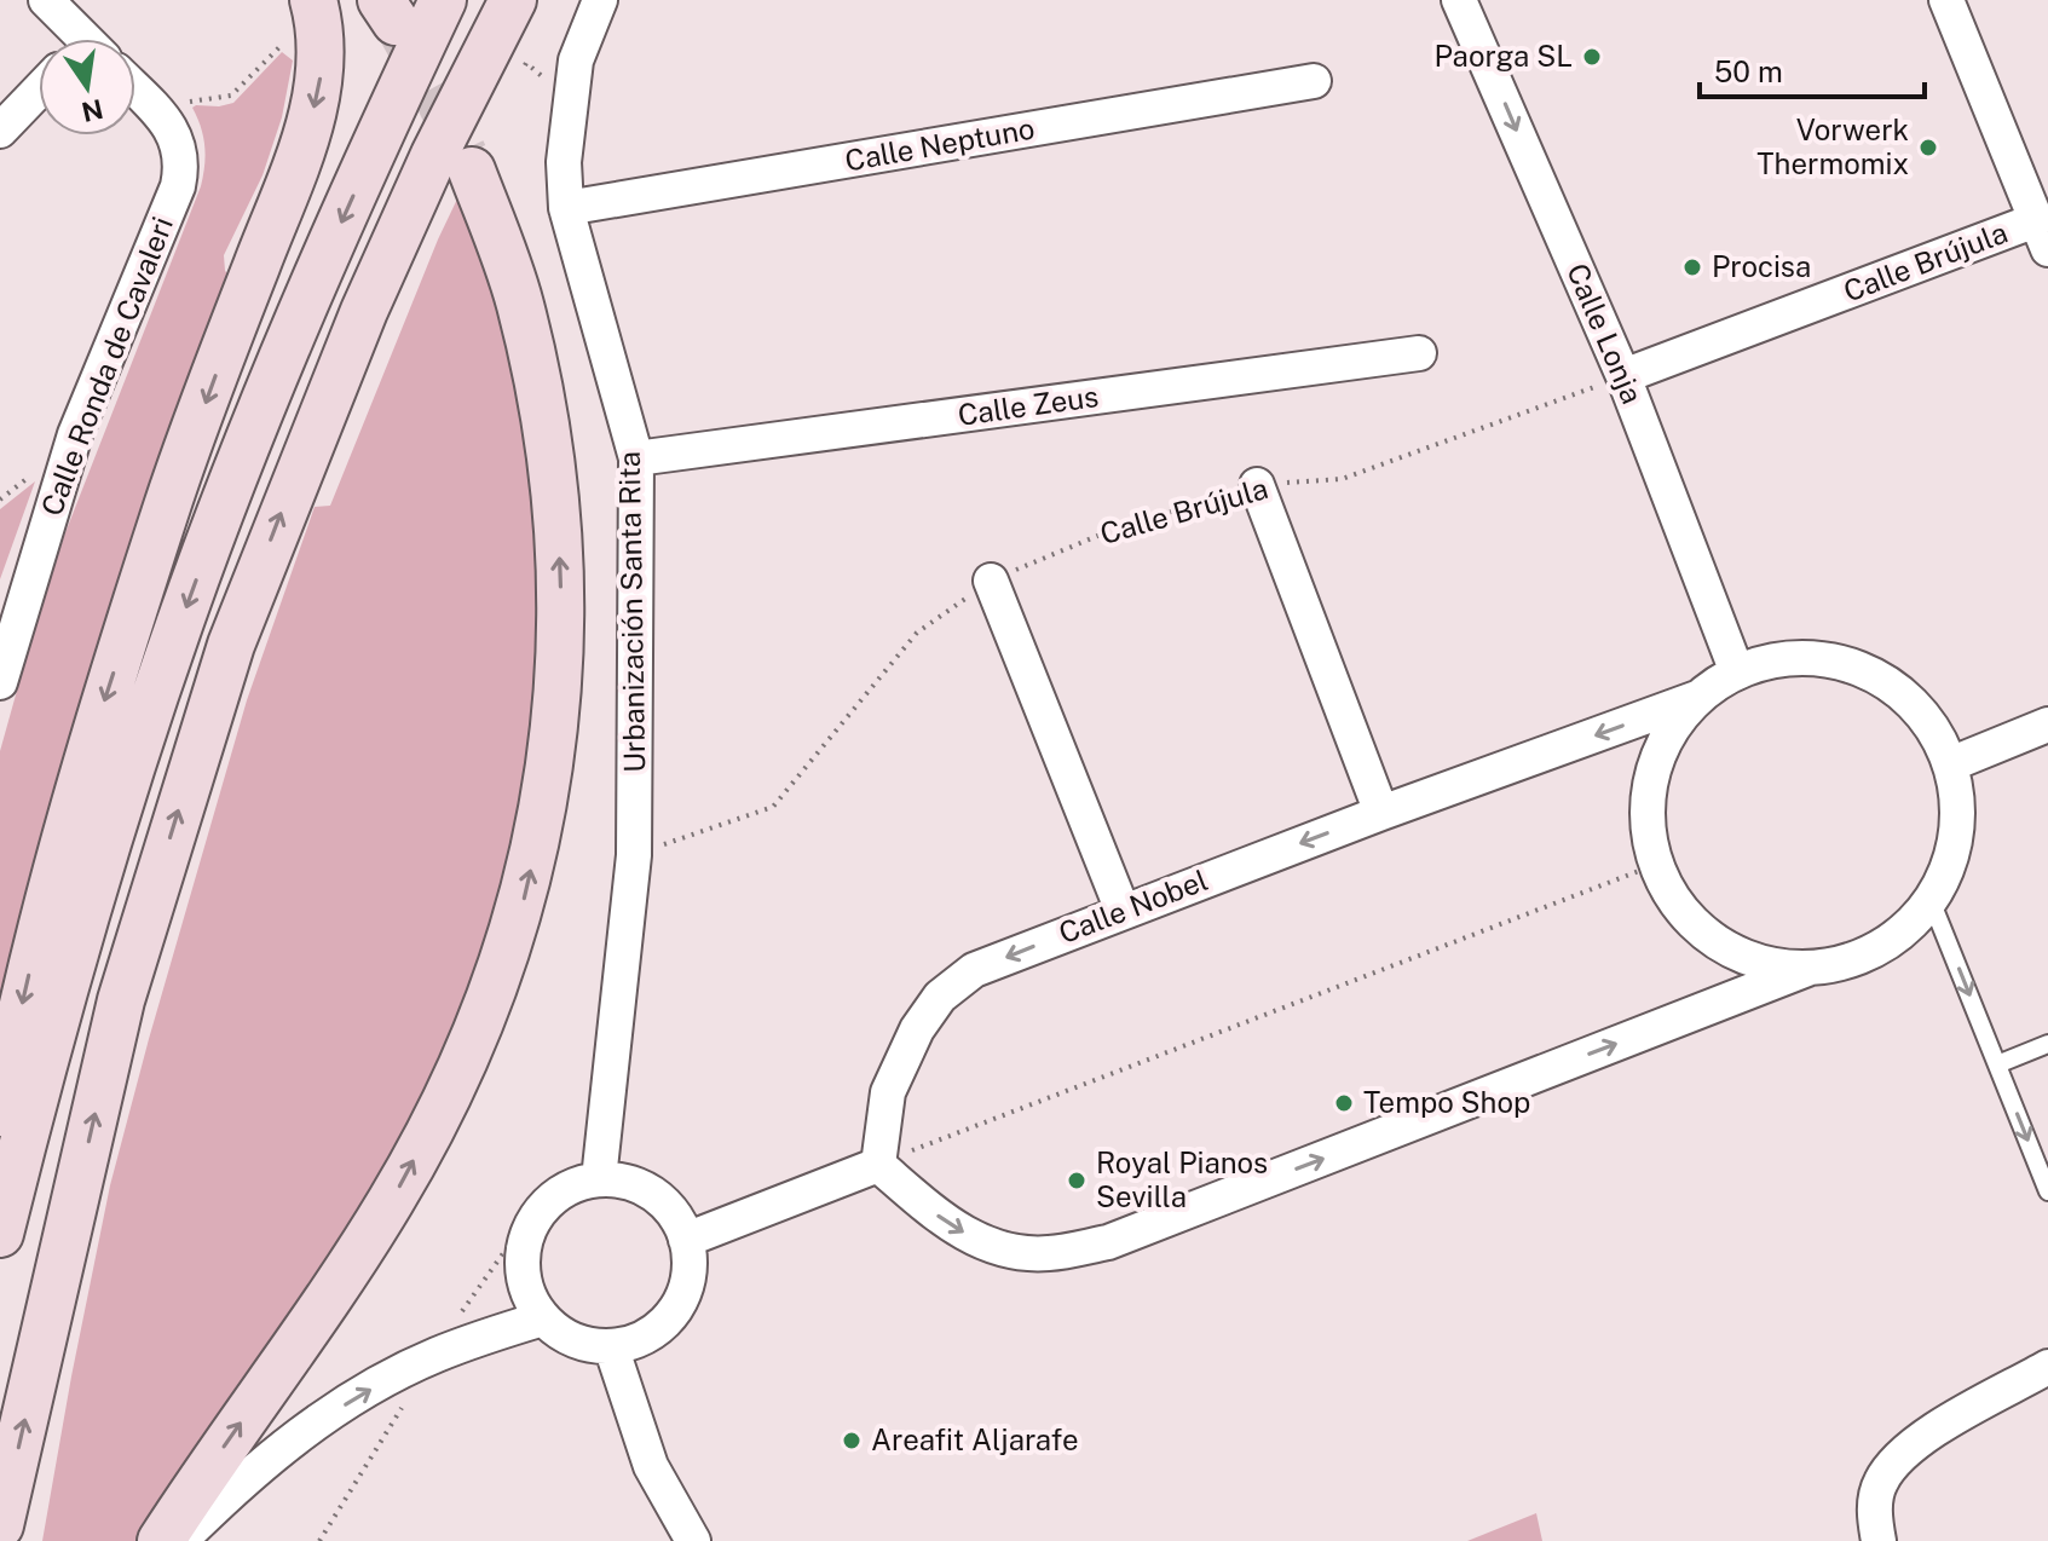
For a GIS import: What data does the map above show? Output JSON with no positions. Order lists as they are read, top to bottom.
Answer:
{
  "streets": {
    "street": [
      "Calle Neptuno",
      "Calle Brújula",
      "Calle Lonja",
      "Calle Ronda de Cavaleri",
      "Calle Zeus",
      "Urbanización Santa Rita",
      "Calle Nobel"
    ]
  },
  "crossings": [
    ["Calle Neptuno", "Urbanización Santa Rita"],
    ["Calle Brújula", "Calle Lonja"],
    ["Calle Brújula", "Urbanización Santa Rita"],
    ["Calle Lonja", "Calle Nobel"],
    ["Calle Zeus", "Urbanización Santa Rita"]
  ],
  "one_way": ["Calle Lonja", "Calle Nobel"],
  "places": [
    "Paorga SL",
    "Vorwerk Thermomix",
    "Procisa",
    "Tempo Shop",
    "Royal Pianos Sevilla",
    "Areafit Aljarafe"
  ],
  "scale_bar": "50 m",
  "north": "bottom"
}
